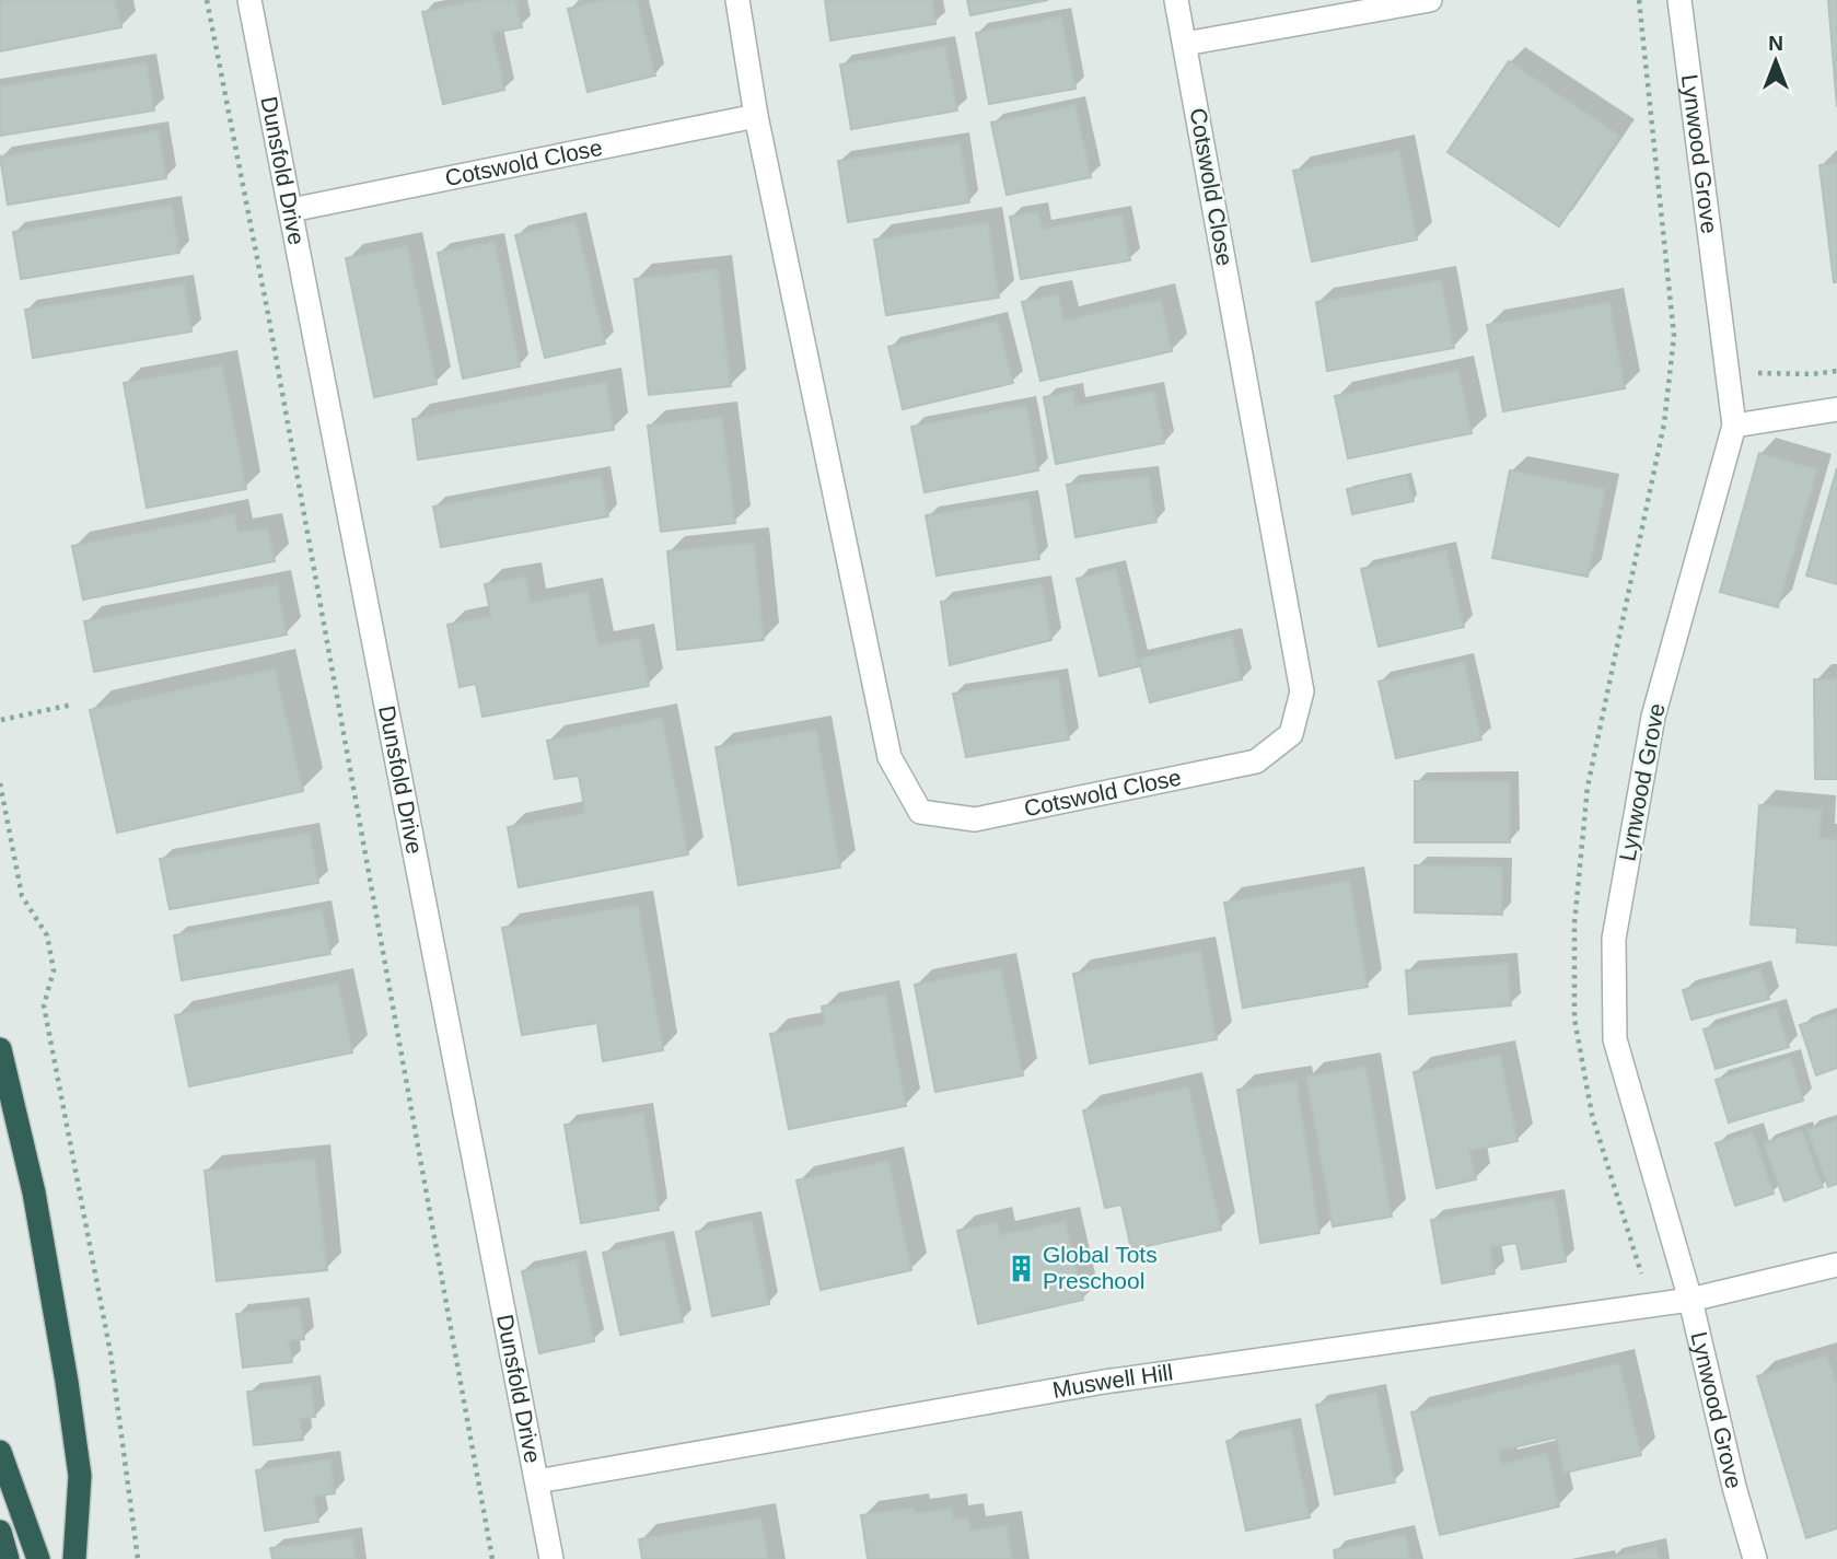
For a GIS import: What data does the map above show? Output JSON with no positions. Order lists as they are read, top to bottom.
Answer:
{
  "streets": {
    "street": [
      "Lynwood Grove",
      "Cotswold Close",
      "Dunsfold Drive",
      "Muswell Hill"
    ]
  },
  "crossings": [
    ["Lynwood Grove", "Muswell Hill"],
    ["Cotswold Close", "Dunsfold Drive"],
    ["Dunsfold Drive", "Muswell Hill"]
  ],
  "places": {
    "building": ["Global Tots Preschool"]
  },
  "north": "top"
}
